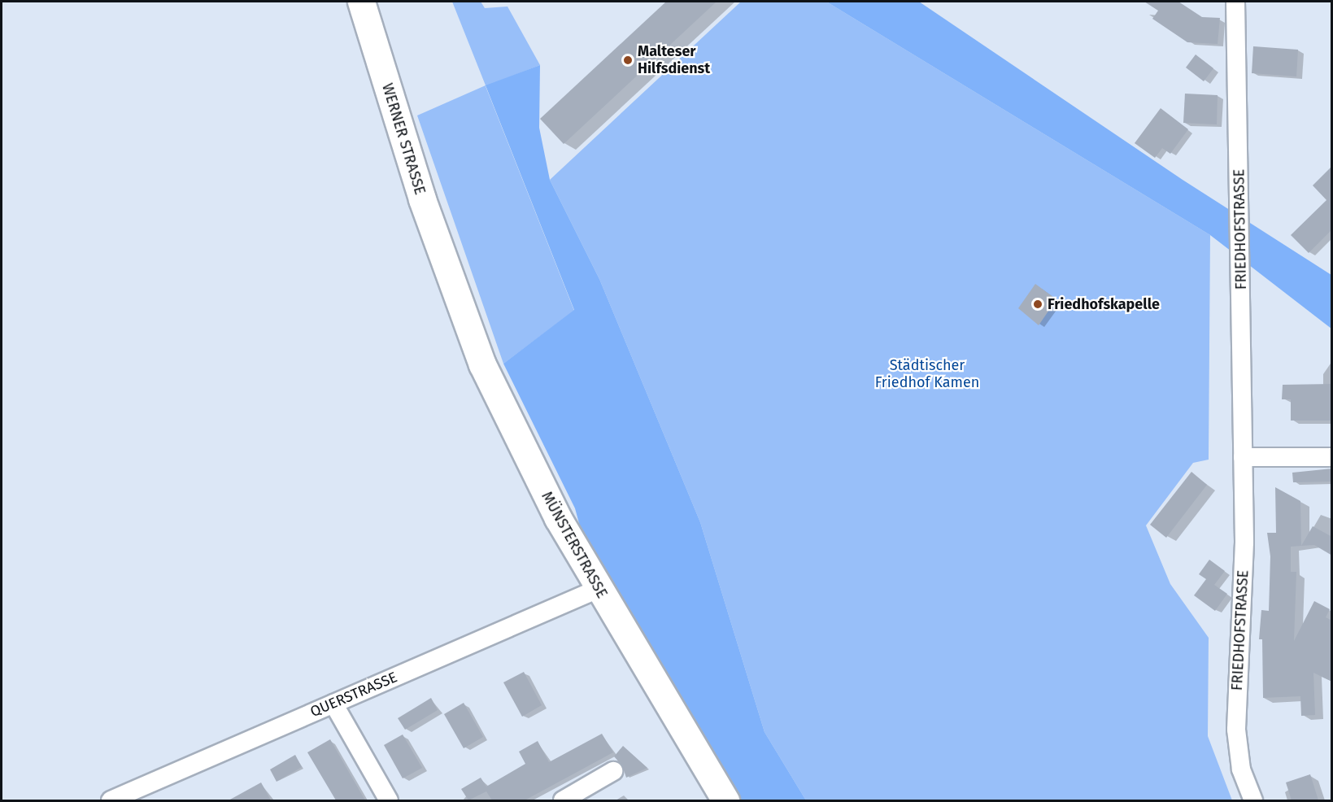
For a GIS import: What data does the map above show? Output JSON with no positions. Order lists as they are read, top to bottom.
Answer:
{
  "streets": {
    "main road": ["WERNER STRASSE", "MÜNSTERSTRASSE"],
    "street": ["FRIEDHOFSTRASSE", "QUERSTRASSE"]
  },
  "crossings": [
    ["WERNER STRASSE", "MÜNSTERSTRASSE"],
    ["MÜNSTERSTRASSE", "QUERSTRASSE"]
  ],
  "parks": ["Städtischer Friedhof Kamen"],
  "places": ["Malteser Hilfsdienst", "Friedhofskapelle"]
}
